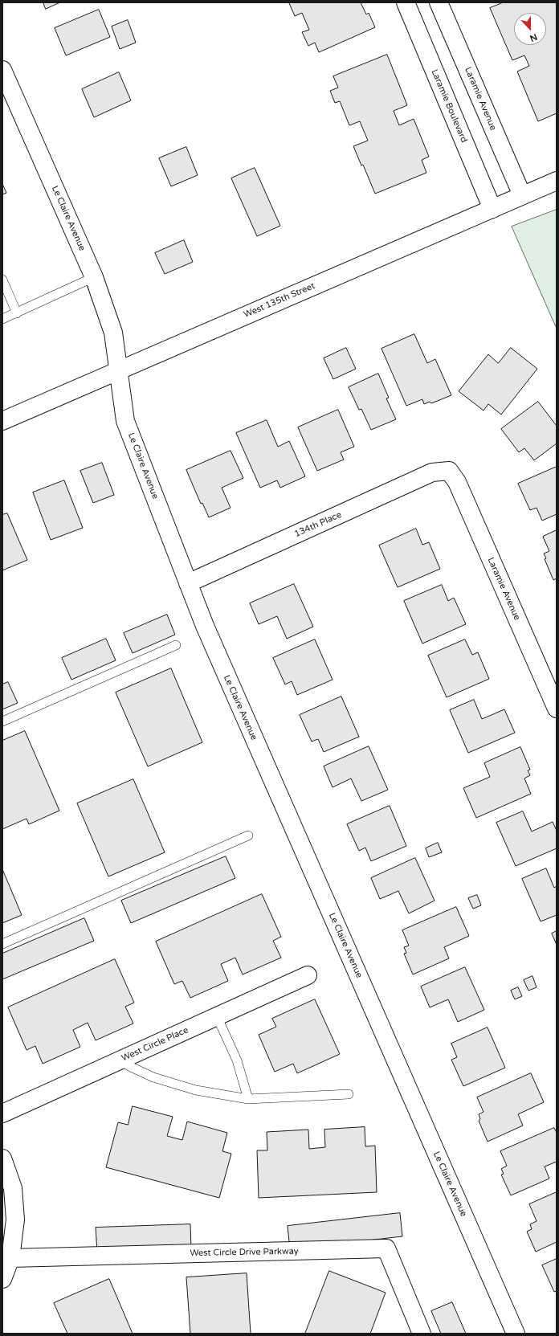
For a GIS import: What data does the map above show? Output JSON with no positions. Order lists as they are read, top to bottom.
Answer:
{
  "streets": {
    "street": [
      "Laramie Avenue",
      "Laramie Boulevard",
      "Le Claire Avenue",
      "West 135th Street",
      "134th Place",
      "West Circle Place",
      "West Circle Drive Parkway"
    ]
  },
  "crossings": [
    ["Laramie Avenue", "West 135th Street"],
    ["Laramie Avenue", "134th Place"],
    ["Laramie Boulevard", "West 135th Street"],
    ["Le Claire Avenue", "West 135th Street"],
    ["Le Claire Avenue", "134th Place"]
  ],
  "north": "bottom"
}
